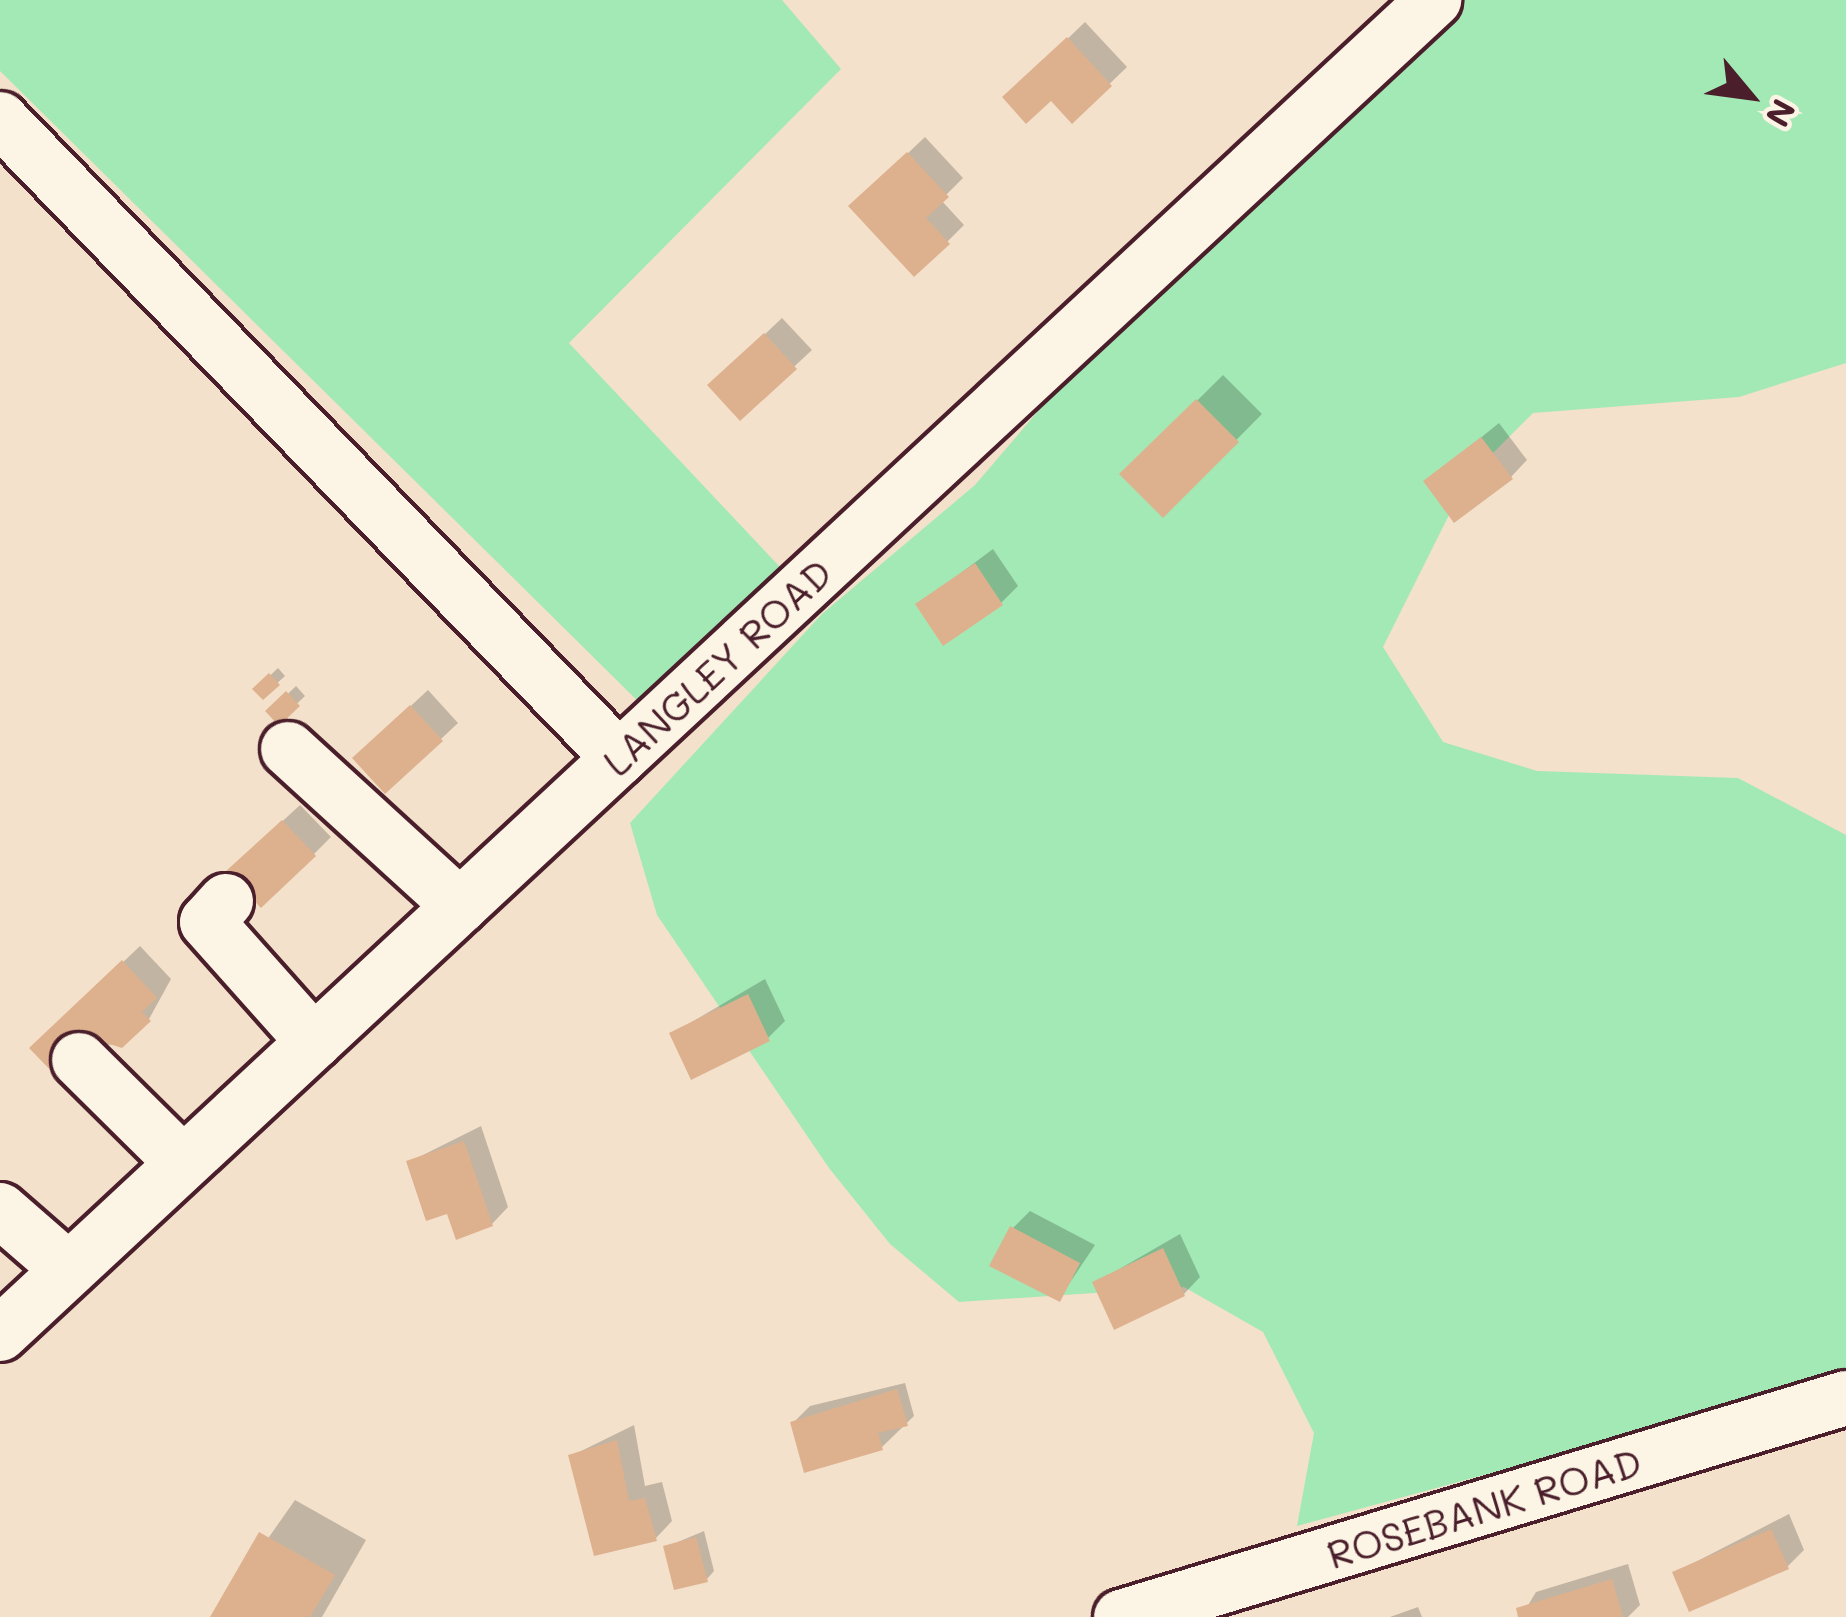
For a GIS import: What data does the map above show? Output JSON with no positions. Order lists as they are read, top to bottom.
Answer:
{
  "streets": {
    "street": ["LANGLEY ROAD", "ROSEBANK ROAD"]
  },
  "north": "bottom right"
}
